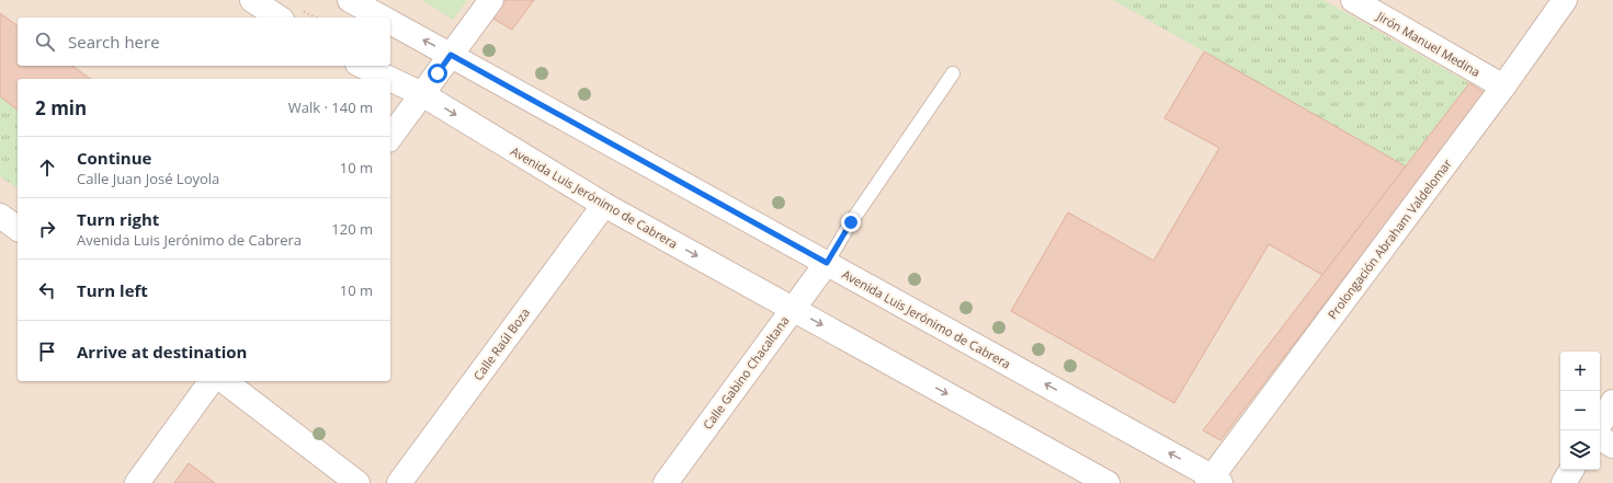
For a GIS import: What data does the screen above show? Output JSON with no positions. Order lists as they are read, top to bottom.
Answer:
{
  "streets": {
    "street": [
      "Jirón Manuel Medina",
      "Avenida Luis Jerónimo de Cabrera",
      "Prolongación Abraham Valdelomar",
      "Calle Raúl Boza",
      "Calle Gabino Chacaltana"
    ]
  },
  "crossings": [
    ["Jirón Manuel Medina", "Prolongación Abraham Valdelomar"],
    ["Avenida Luis Jerónimo de Cabrera", "Prolongación Abraham Valdelomar"],
    ["Avenida Luis Jerónimo de Cabrera", "Calle Raúl Boza"],
    ["Avenida Luis Jerónimo de Cabrera", "Calle Gabino Chacaltana"]
  ],
  "page": {
    "search": "Search here",
    "heading": ["2 min", "Walk · 140 m"],
    "list": [
      ["Continue", "Calle Juan José Loyola", "10 m"],
      ["Turn right", "Avenida Luis Jerónimo de Cabrera", "120 m"],
      ["Turn left", "10 m"],
      "Arrive at destination"
    ],
    "map_buttons": ["+", "−"]
  }
}
